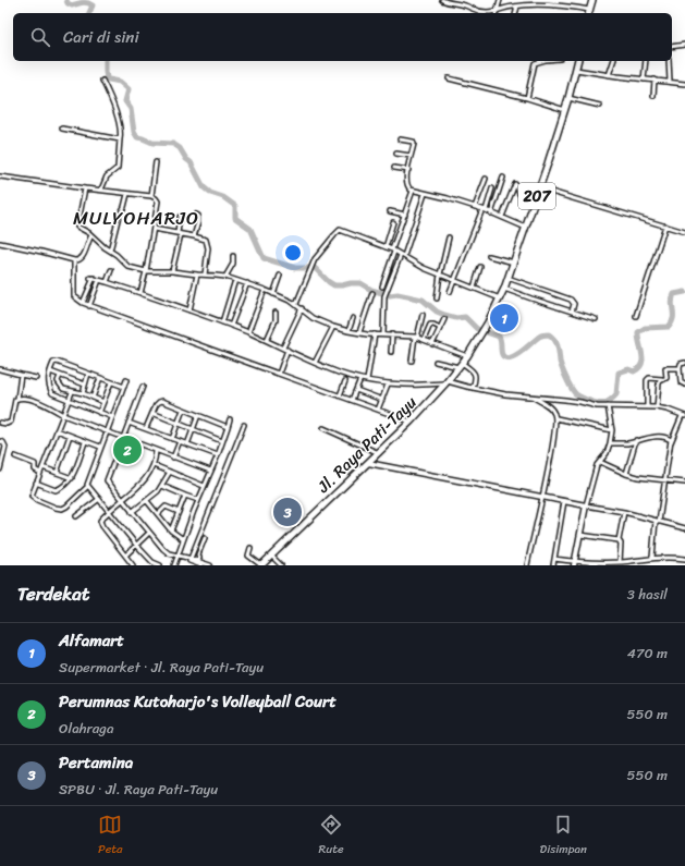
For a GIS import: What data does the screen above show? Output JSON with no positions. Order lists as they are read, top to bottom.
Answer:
{
  "streets": {
    "main road": ["207", "Jl. Raya Pati-Tayu"]
  },
  "crossings": [
    ["207", "Jl. Raya Pati-Tayu"]
  ],
  "districts": ["MULYOHARJO"],
  "page": {
    "search": "Cari di sini",
    "pins": ["1", "2", "3"],
    "heading": ["Terdekat", "3 hasil"],
    "list": [
      {
        "mark": "1",
        "name": "Alfamart",
        "note": "Supermarket · Jl. Raya Pati-Tayu",
        "value": "470 m"
      },
      {
        "mark": "2",
        "name": "Perumnas Kutoharjo's Volleyball Court",
        "note": "Olahraga",
        "value": "550 m"
      },
      {
        "mark": "3",
        "name": "Pertamina",
        "note": "SPBU · Jl. Raya Pati-Tayu",
        "value": "550 m"
      }
    ],
    "nav": ["Peta", "Rute", "Disimpan"]
  }
}
